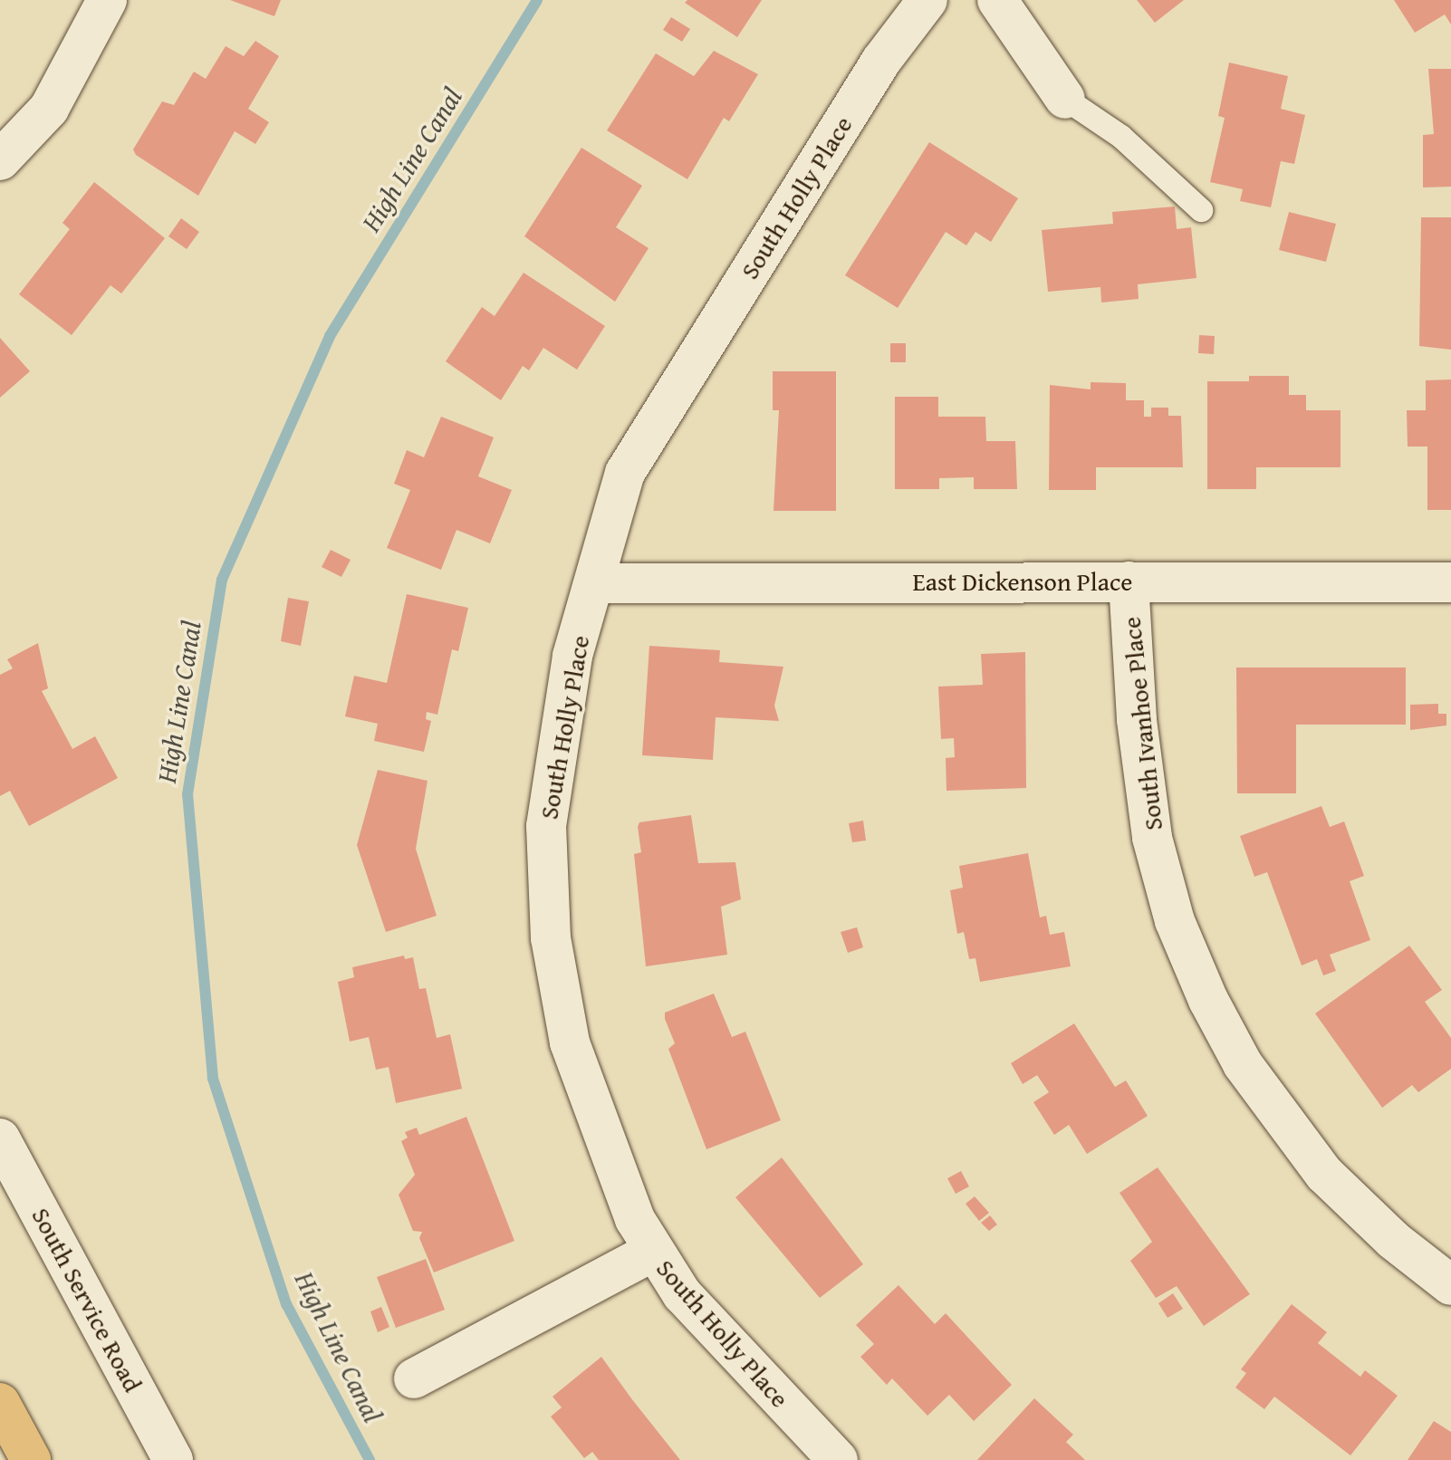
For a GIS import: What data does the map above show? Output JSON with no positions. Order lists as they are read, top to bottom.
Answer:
{
  "streets": {
    "street": [
      "South Holly Place",
      "East Dickenson Place",
      "South Ivanhoe Place",
      "South Service Road"
    ]
  },
  "crossings": [
    ["South Holly Place", "East Dickenson Place"],
    ["East Dickenson Place", "South Ivanhoe Place"]
  ],
  "water": ["High Line Canal"]
}
